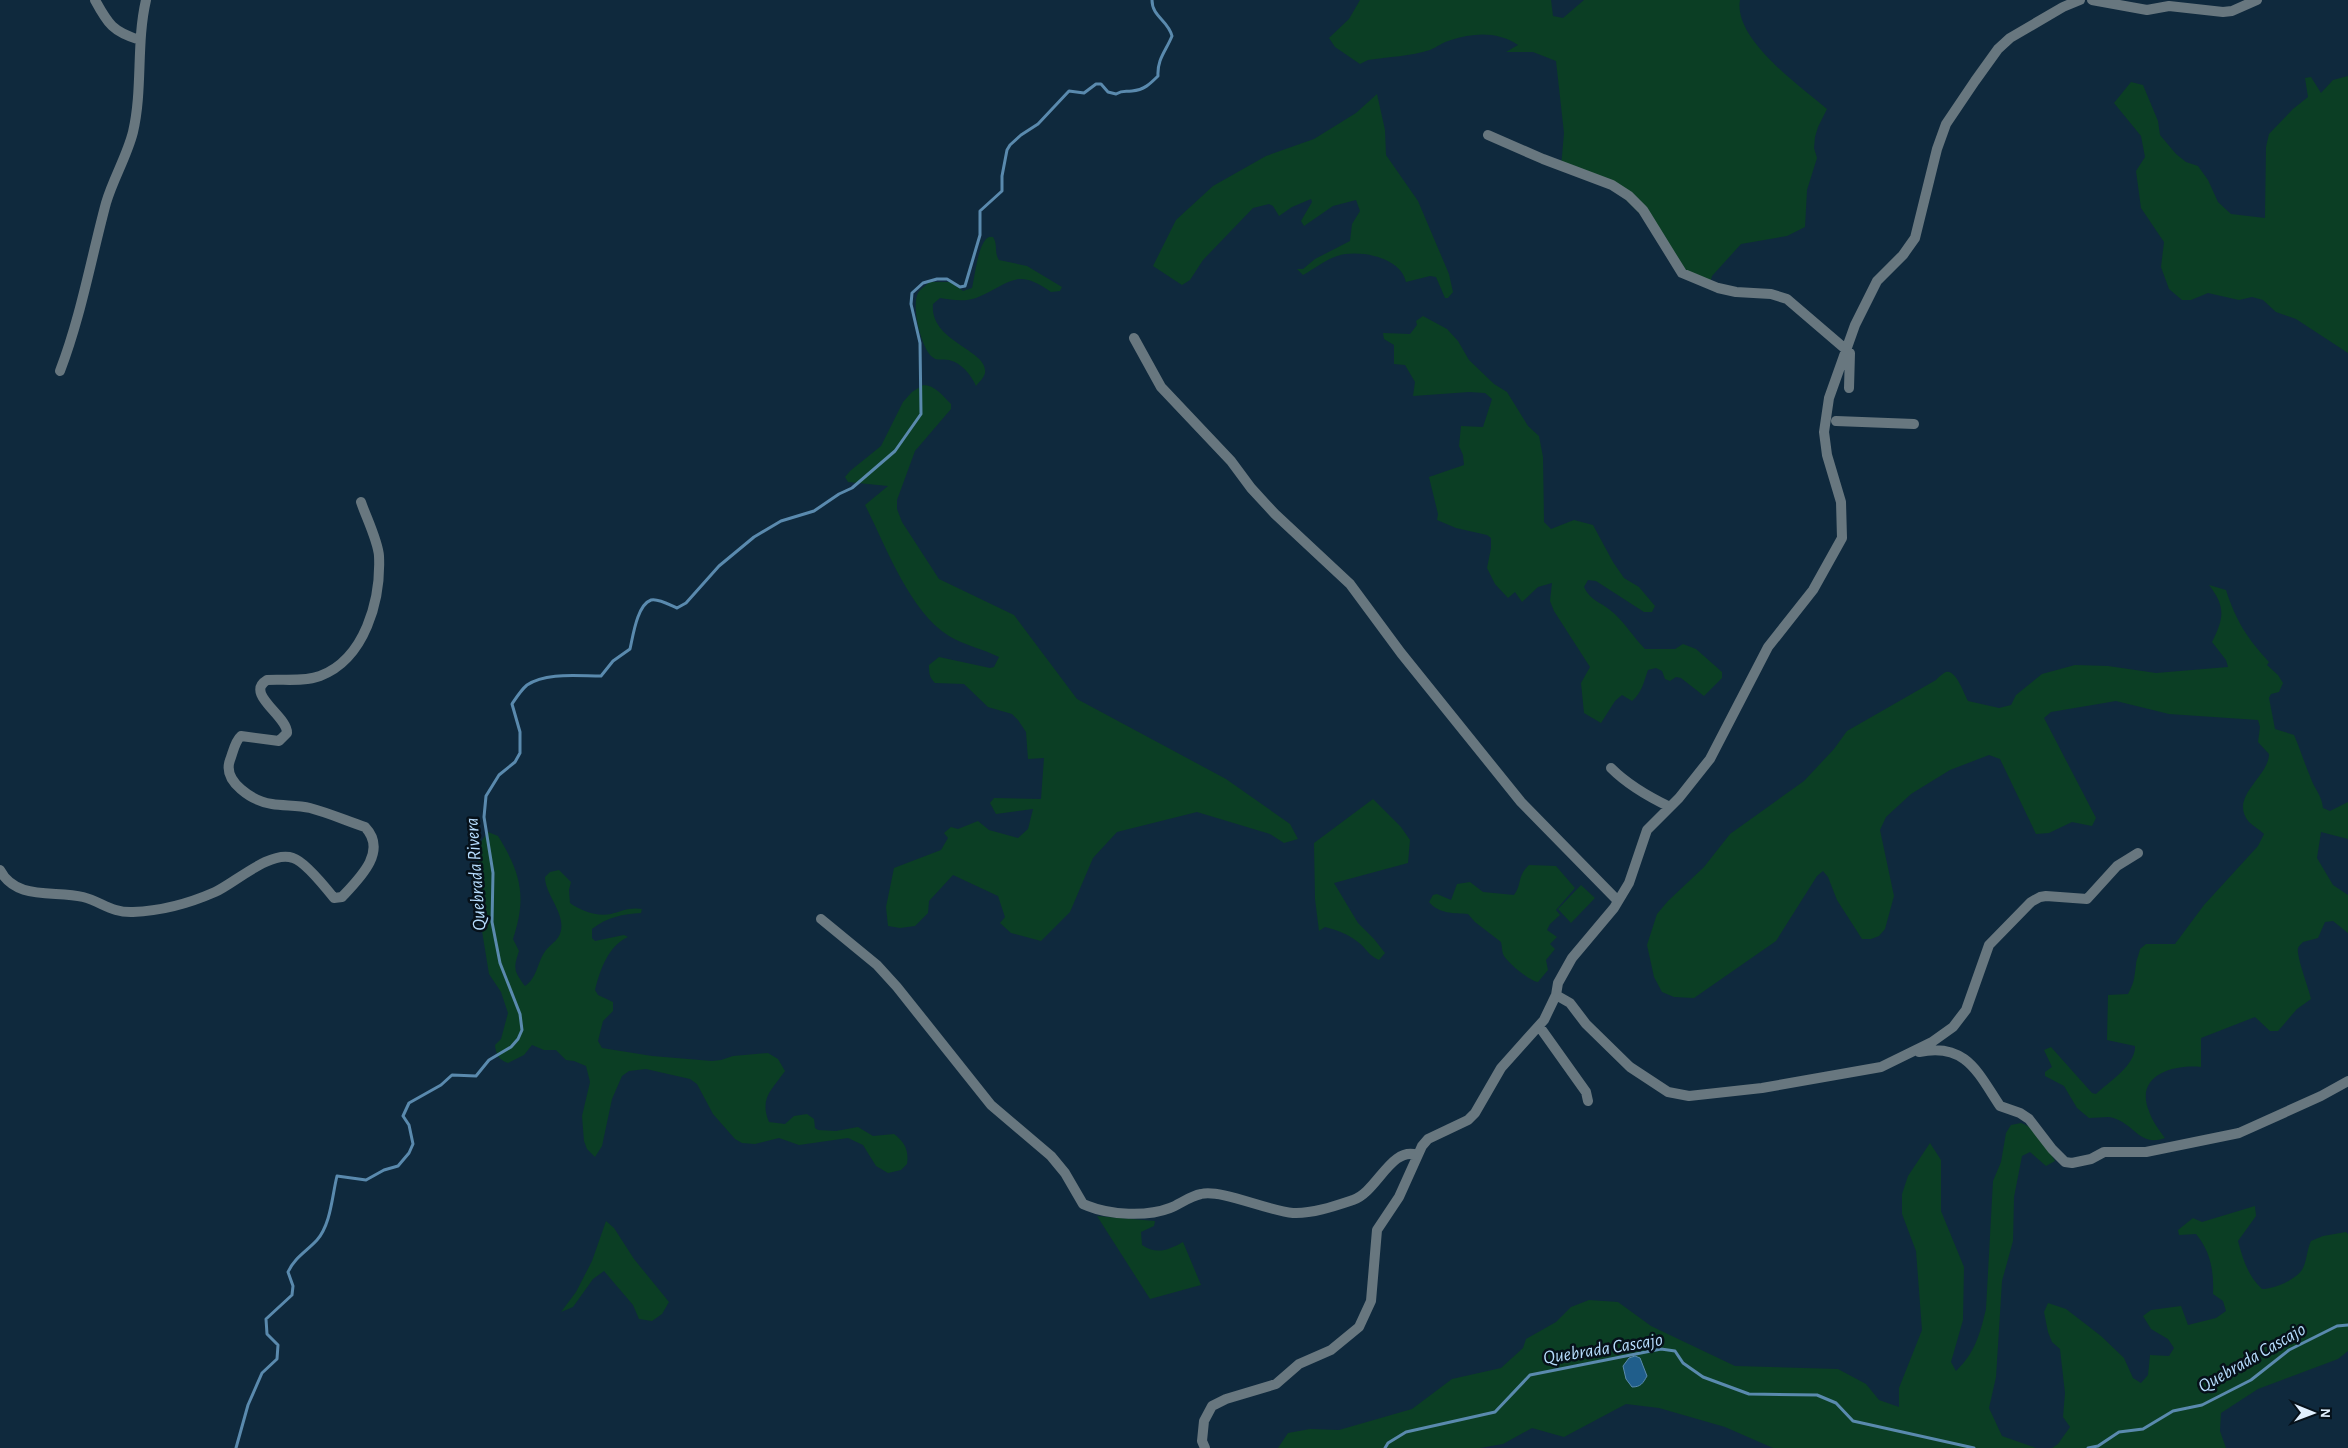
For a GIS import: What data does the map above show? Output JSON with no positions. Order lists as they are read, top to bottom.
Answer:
{
  "water": ["Quebrada Rivera", "Quebrada Cascajo"],
  "north": "right"
}
